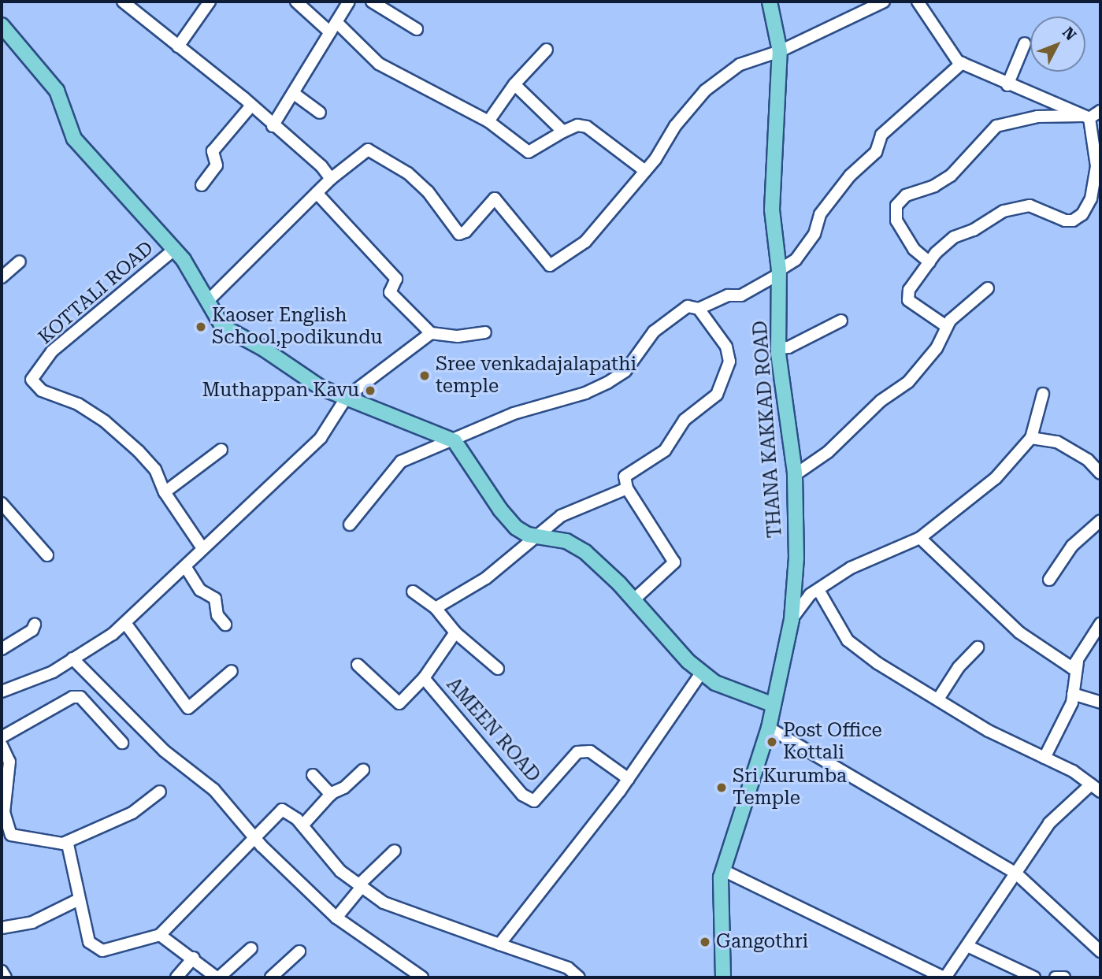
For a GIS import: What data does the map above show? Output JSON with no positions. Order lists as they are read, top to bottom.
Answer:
{
  "streets": {
    "main road": ["THANA KAKKAD ROAD"],
    "street": ["KOTTALI ROAD", "AMEEN ROAD"]
  },
  "places": [
    "Kaoser English School,podikundu",
    "Sree venkadajalapathi temple",
    "Muthappan Kavu",
    "Post Office Kottali",
    "Sri Kurumba Temple",
    "Gangothri"
  ],
  "north": "top right"
}
